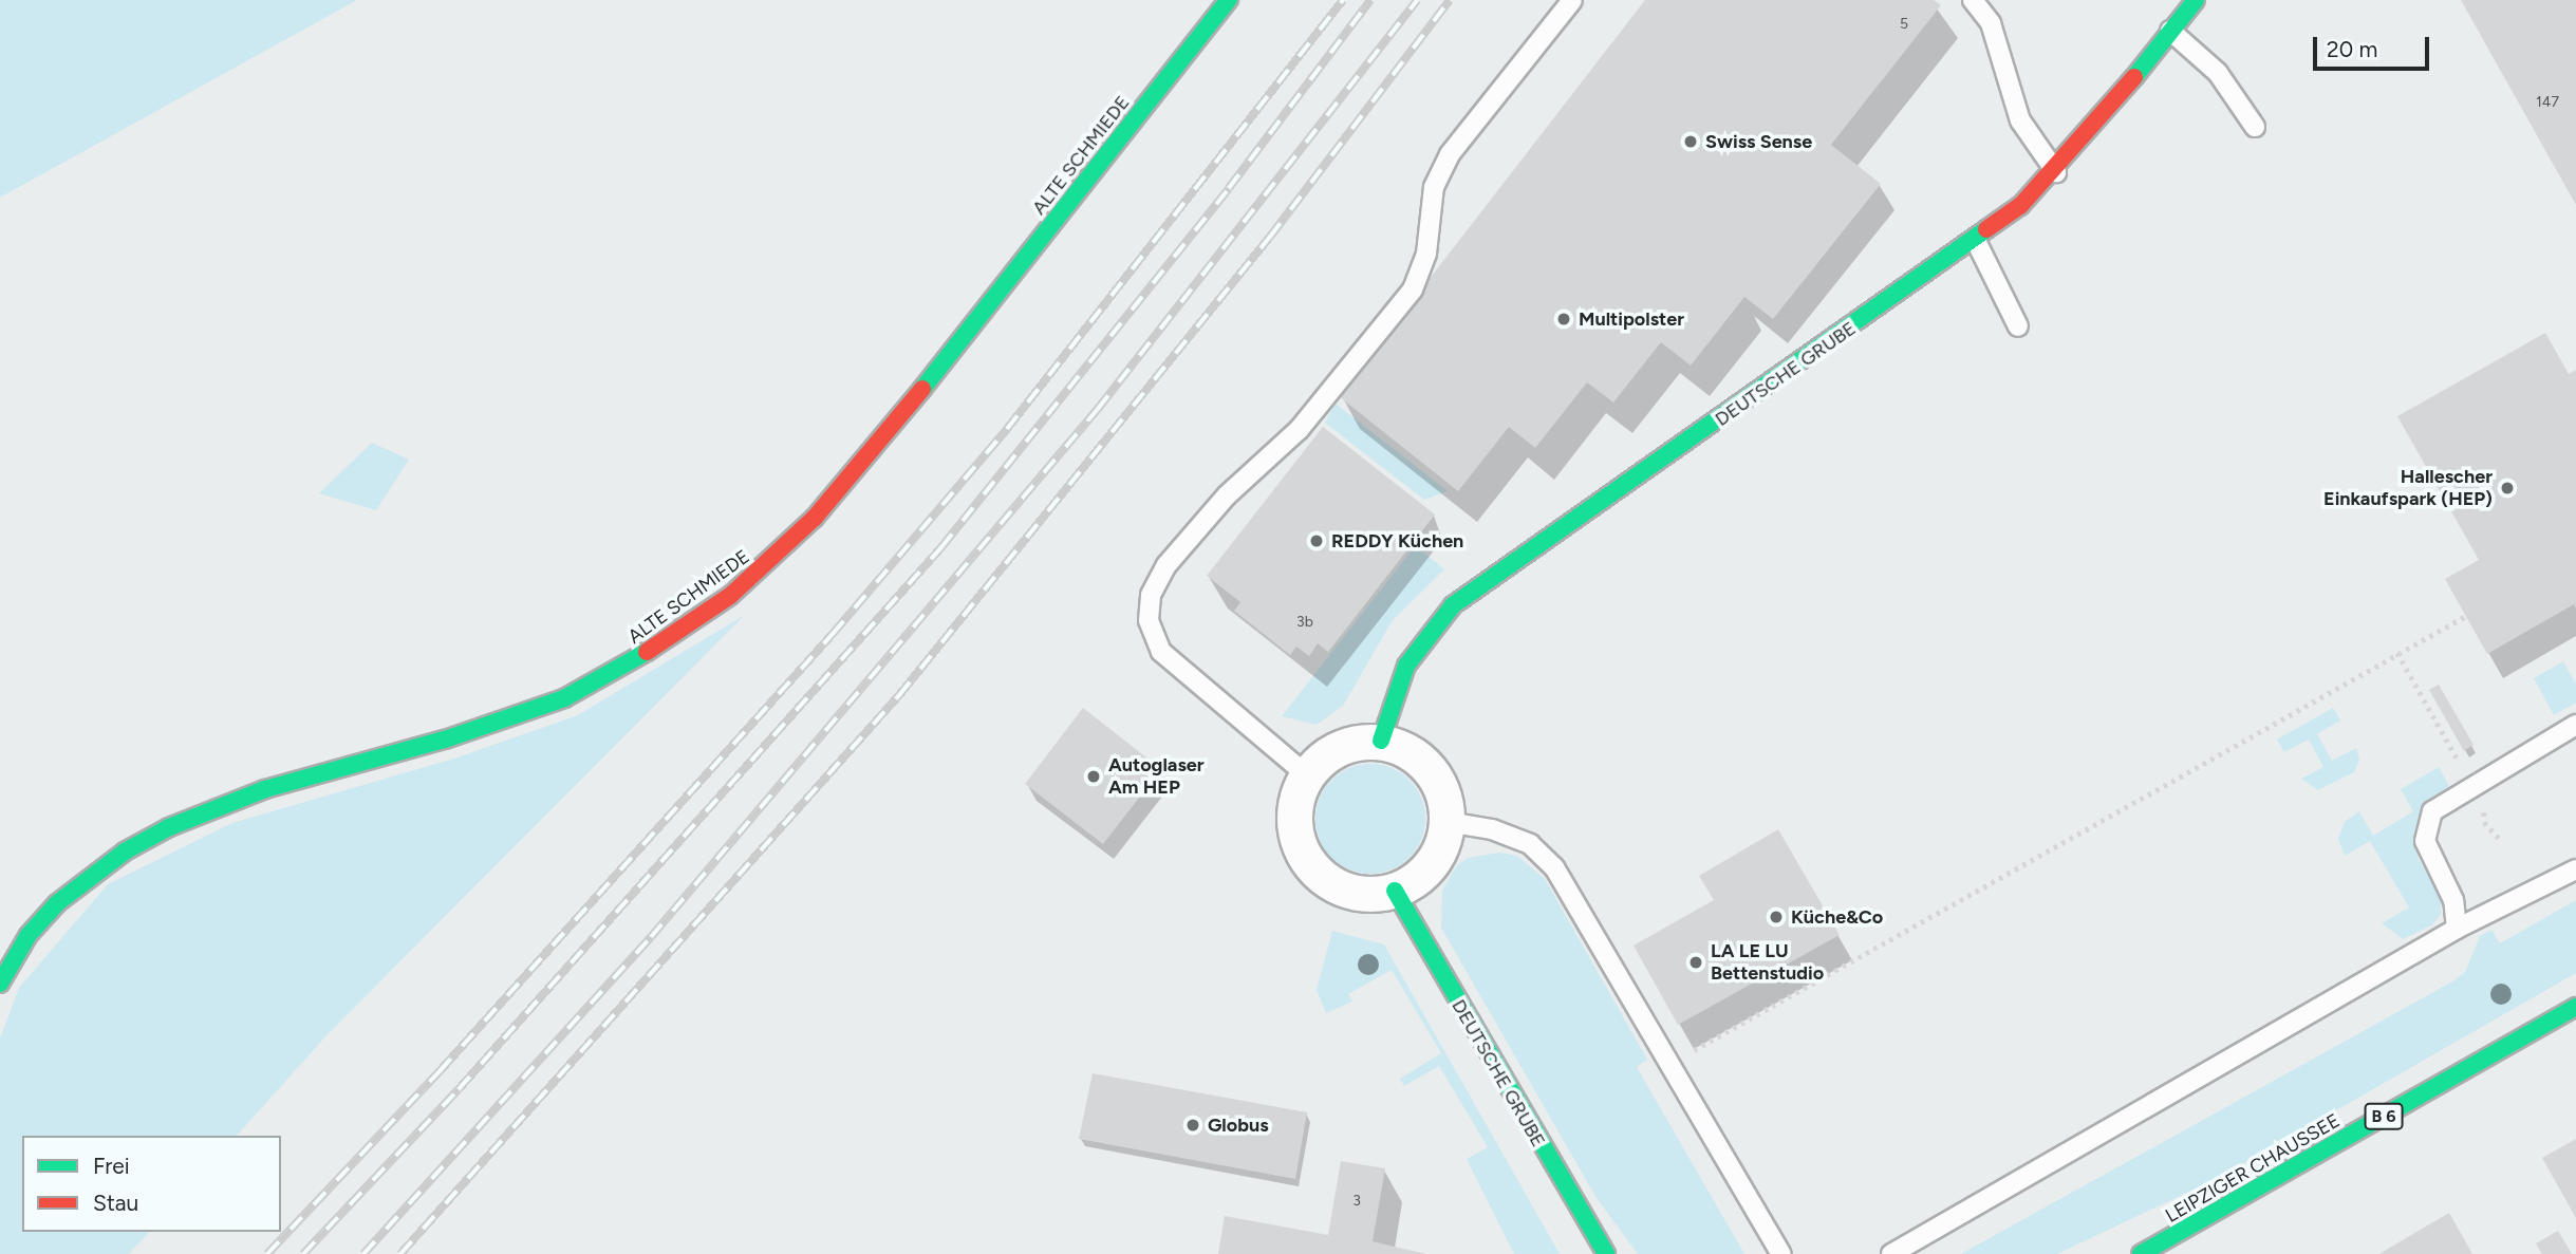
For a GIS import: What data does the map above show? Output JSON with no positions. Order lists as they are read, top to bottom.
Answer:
{
  "streets": {
    "street": [
      "ALTE SCHMIEDE",
      "DEUTSCHE GRUBE",
      "B 6",
      "LEIPZIGER CHAUSSEE"
    ]
  },
  "places": [
    "Swiss Sense",
    "Multipolster",
    "Hallescher Einkaufspark (HEP)",
    "REDDY Küchen",
    "Autoglaser Am HEP",
    "Küche&Co",
    "LA LE LU Bettenstudio",
    "Globus"
  ],
  "house_numbers": [
    "5",
    "147",
    "3b",
    "3"
  ],
  "legend": ["Frei", "Stau"],
  "scale_bar": "20 m"
}
